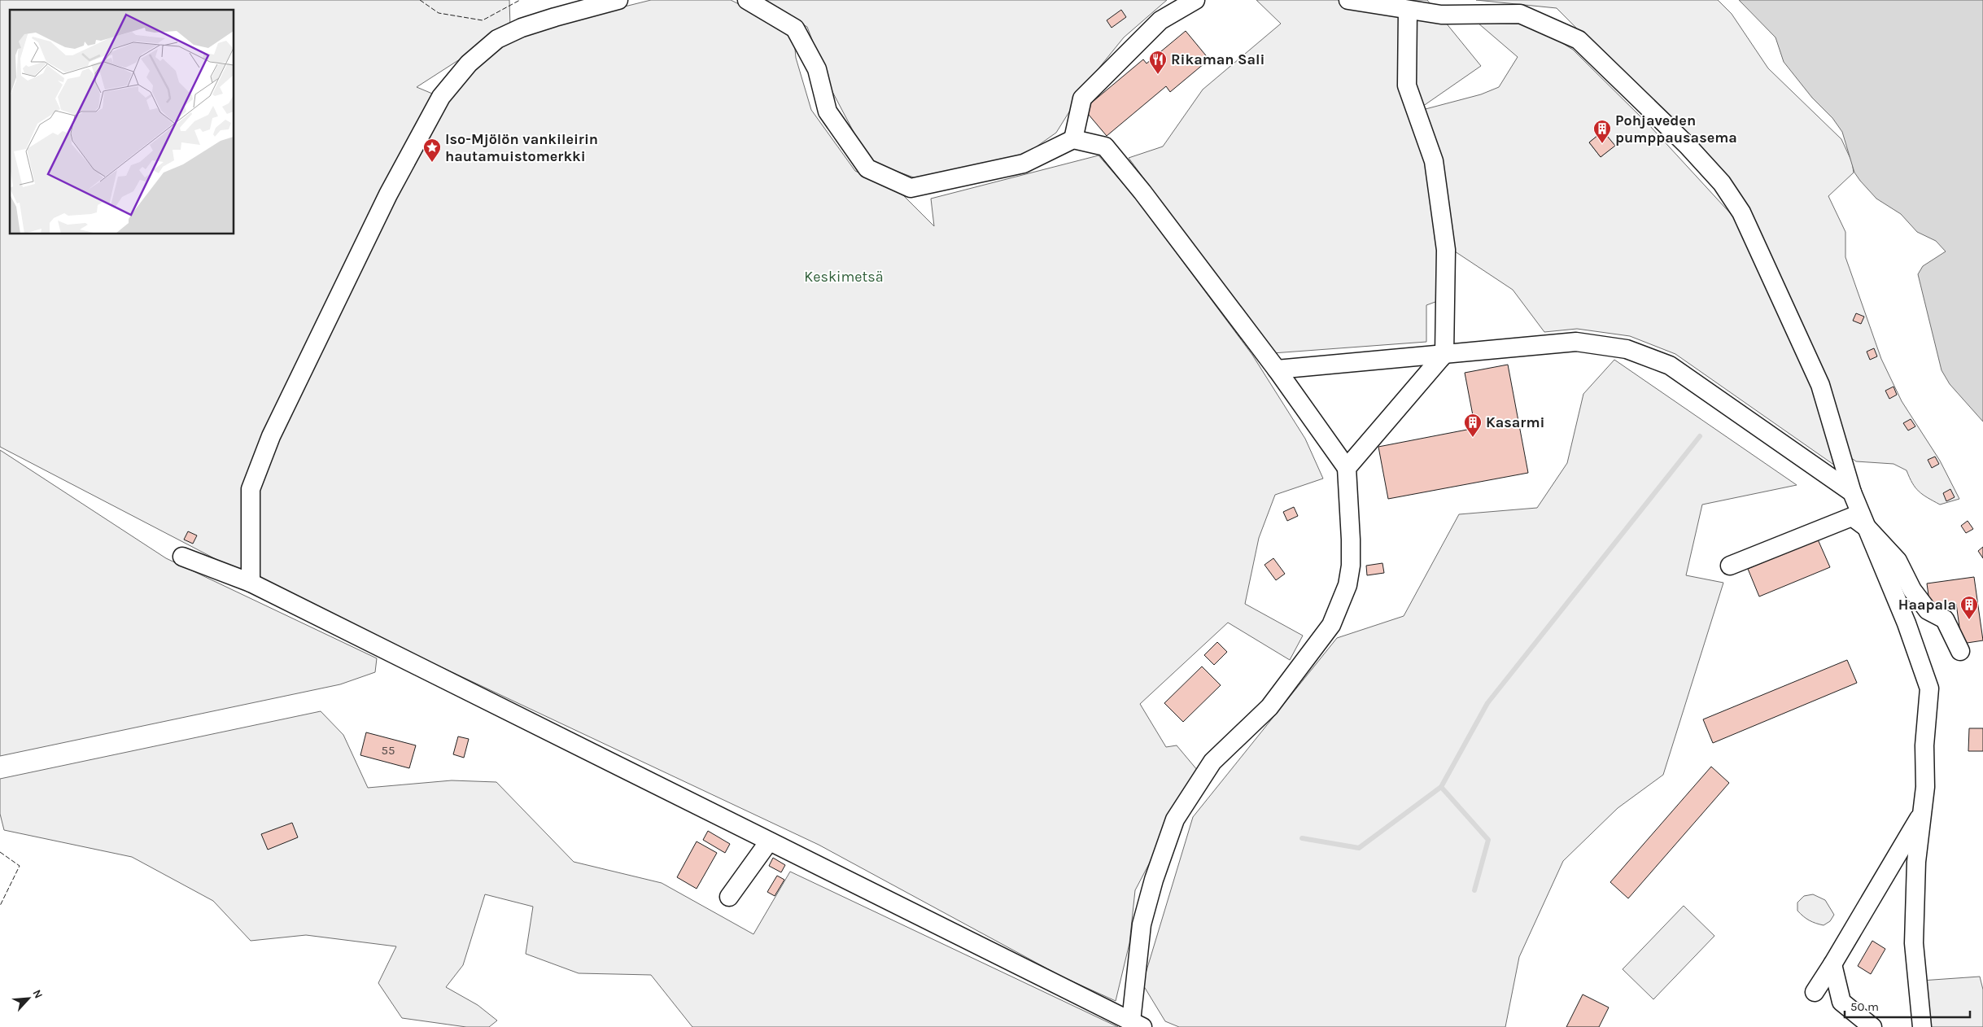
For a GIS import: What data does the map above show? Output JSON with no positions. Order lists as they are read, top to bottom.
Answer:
{
  "parks": ["Keskimetsä"],
  "places": {
    "restaurant": ["Rikaman Sali"],
    "building": ["Pohjaveden pumppausasema", "Kasarmi", "Haapala"],
    "place": ["Iso-Mjölön vankileirin hautamuistomerkki"]
  },
  "house_numbers": ["55"],
  "scale_bar": "50 m",
  "north": "top right"
}
